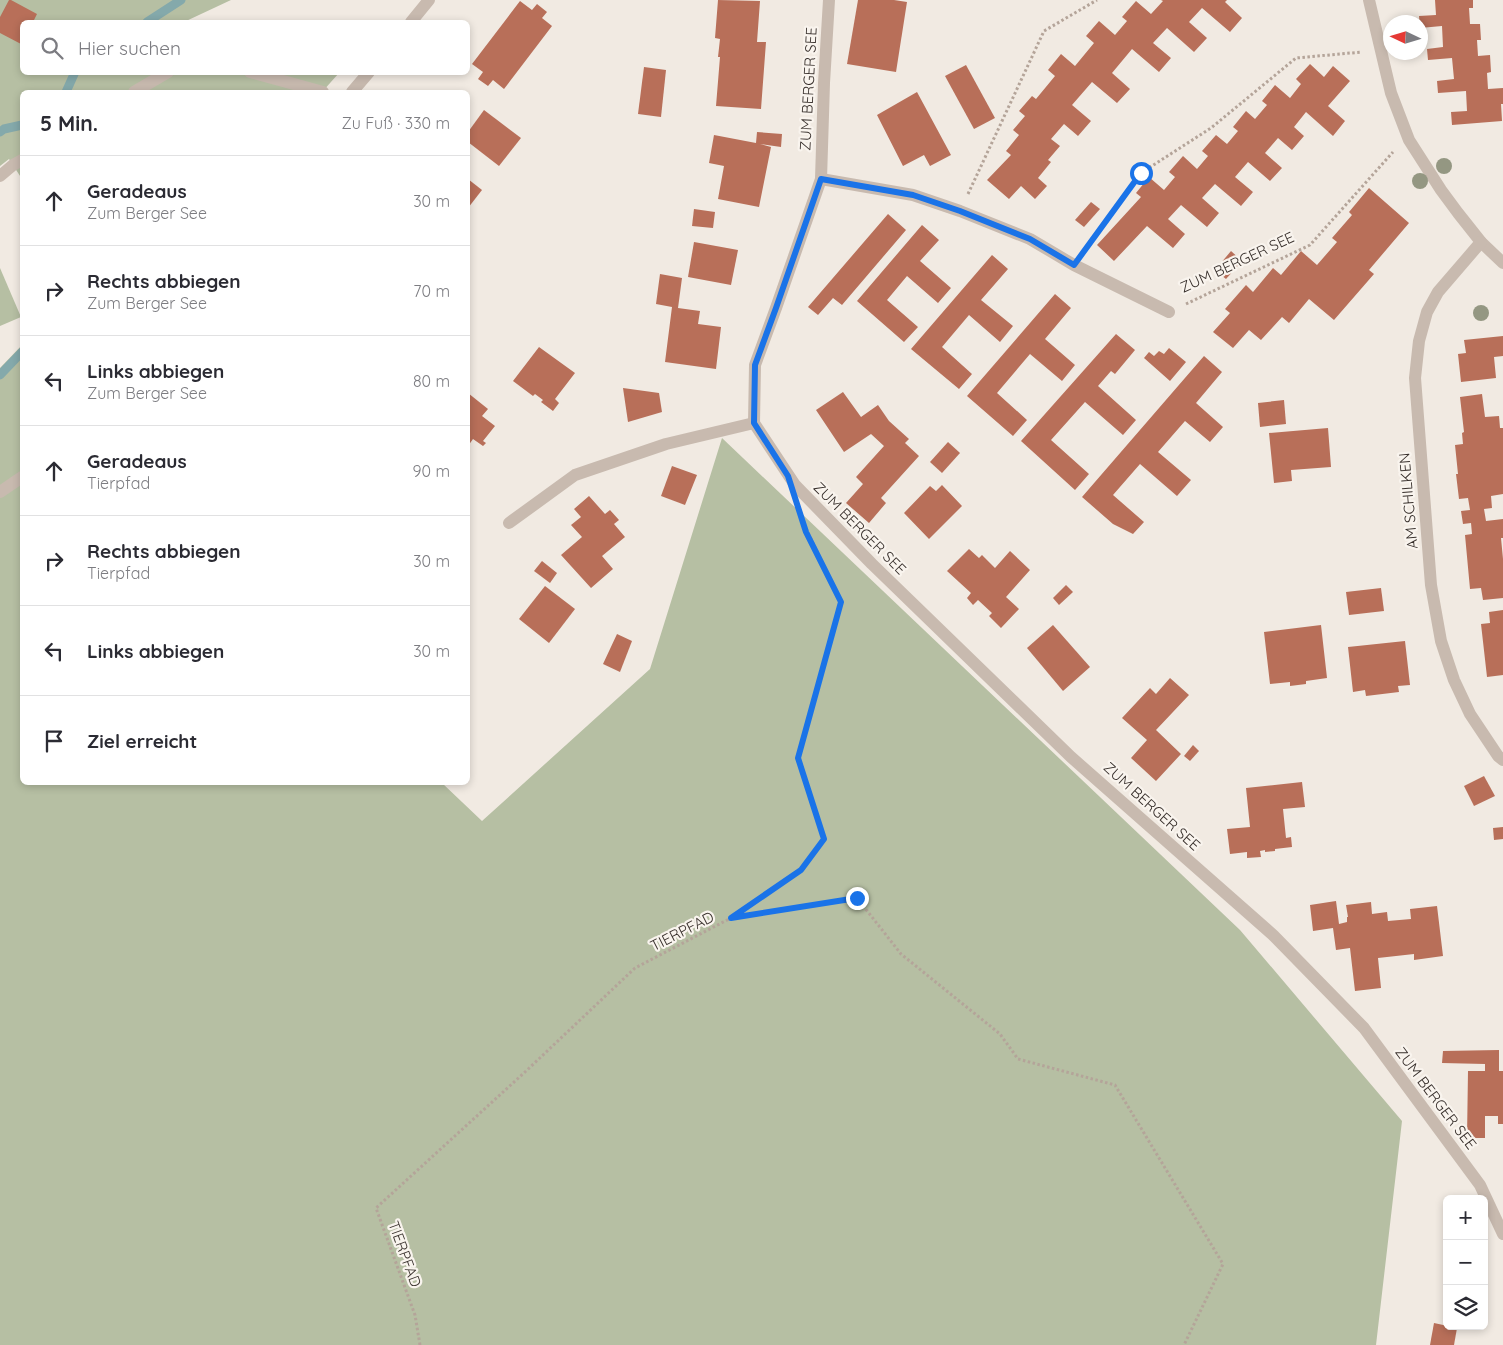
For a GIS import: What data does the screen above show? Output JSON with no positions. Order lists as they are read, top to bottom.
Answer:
{
  "streets": {
    "street": ["ZUM BERGER SEE", "AM SCHILKEN"],
    "path": ["TIERPFAD"]
  },
  "north": "left",
  "page": {
    "search": "Hier suchen",
    "heading": ["5 Min.", "Zu Fuß · 330 m"],
    "list": [
      ["Geradeaus", "Zum Berger See", "30 m"],
      ["Rechts abbiegen", "Zum Berger See", "70 m"],
      ["Links abbiegen", "Zum Berger See", "80 m"],
      ["Geradeaus", "Tierpfad", "90 m"],
      ["Rechts abbiegen", "Tierpfad", "30 m"],
      ["Links abbiegen", "30 m"],
      "Ziel erreicht"
    ],
    "map_buttons": ["+", "−"]
  }
}
